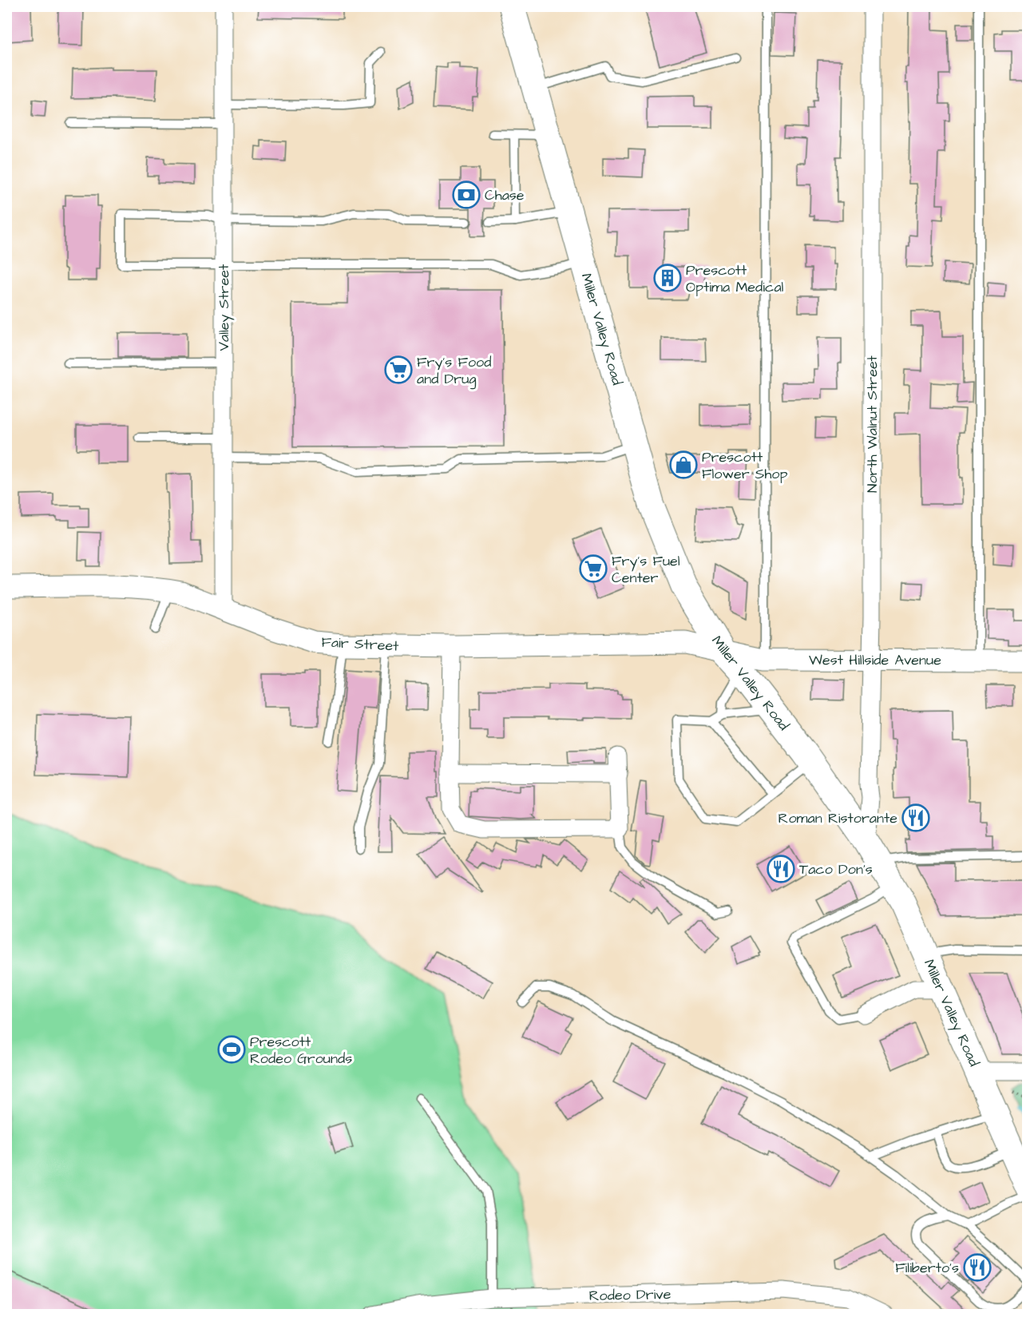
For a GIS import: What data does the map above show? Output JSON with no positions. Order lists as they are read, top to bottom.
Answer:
{
  "streets": {
    "main road": ["Miller Valley Road"],
    "street": [
      "Valley Street",
      "North Walnut Street",
      "Fair Street",
      "West Hillside Avenue",
      "Rodeo Drive"
    ]
  },
  "crossings": [
    ["Valley Street", "Fair Street"],
    ["Miller Valley Road", "North Walnut Street"],
    ["Miller Valley Road", "Fair Street"],
    ["Miller Valley Road", "West Hillside Avenue"],
    ["North Walnut Street", "West Hillside Avenue"],
    ["Fair Street", "West Hillside Avenue"]
  ],
  "places": {
    "bank": ["Chase"],
    "building": ["Prescott Optima Medical"],
    "supermarket": ["Fry's Food and Drug", "Fry's Fuel Center"],
    "shop": ["Prescott Flower Shop"],
    "restaurant": ["Roman Ristorante", "Taco Don's", "Filiberto's"],
    "sports": ["Prescott Rodeo Grounds"]
  }
}
